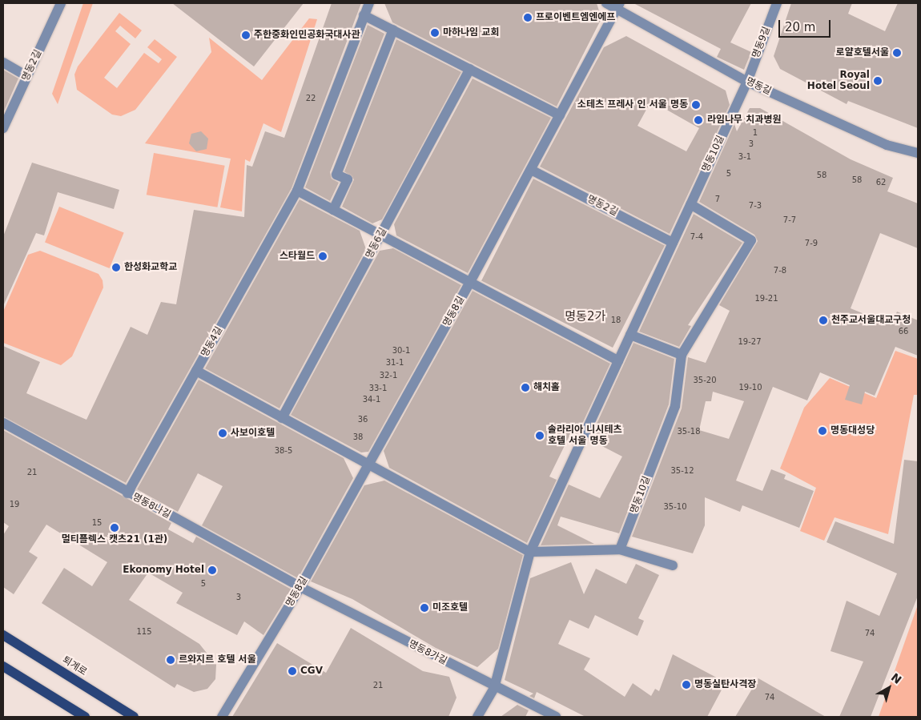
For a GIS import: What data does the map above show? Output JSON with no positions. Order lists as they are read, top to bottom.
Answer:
{
  "streets": {
    "main road": ["퇴계로"],
    "street": [
      "명동9길",
      "명동2길",
      "명동길",
      "명동10길",
      "명동6길",
      "명동8길",
      "명동4길",
      "명동8나길",
      "명동8가길"
    ]
  },
  "crossings": [
    ["명동9길", "명동길"],
    ["명동9길", "명동10길"],
    ["명동2길", "명동10길"],
    ["명동2길", "명동8길"],
    ["명동길", "명동10길"],
    ["명동길", "명동8길"],
    ["명동10길", "명동8가길"],
    ["명동8길", "명동8나길"],
    ["명동8길", "명동8가길"],
    ["명동4길", "명동8나길"],
    ["명동8나길", "명동8가길"]
  ],
  "districts": ["명동2가"],
  "places": [
    "프로이벤트엠엔에프",
    "마하나임 교회",
    "주한중화인민공화국대사관",
    "로얄호텔서울",
    "Royal Hotel Seoul",
    "소테츠 프레사 인 서울 명동",
    "라임나무 치과병원",
    "스타월드",
    "한성화교학교",
    "천주교서울대교구청",
    "해치홀",
    "명동대성당",
    "사보이호텔",
    "솔라리아 니시테츠 호텔 서울 명동",
    "멀티플렉스 캣츠21 (1관)",
    "Ekonomy Hotel",
    "미조호텔",
    "르와지르 호텔 서울",
    "CGV",
    "명동실탄사격장"
  ],
  "house_numbers": [
    "22",
    "1",
    "3",
    "3-1",
    "5",
    "58",
    "58",
    "62",
    "7",
    "7-3",
    "7-7",
    "7-4",
    "7-9",
    "7-8",
    "19-21",
    "18",
    "66",
    "19-27",
    "30-1",
    "31-1",
    "32-1",
    "35-20",
    "19-10",
    "33-1",
    "34-1",
    "36",
    "35-18",
    "38",
    "38-5",
    "35-12",
    "21",
    "19",
    "35-10",
    "15",
    "5",
    "3",
    "115",
    "74",
    "21",
    "74"
  ],
  "scale_bar": "20 m",
  "north": "top right"
}
